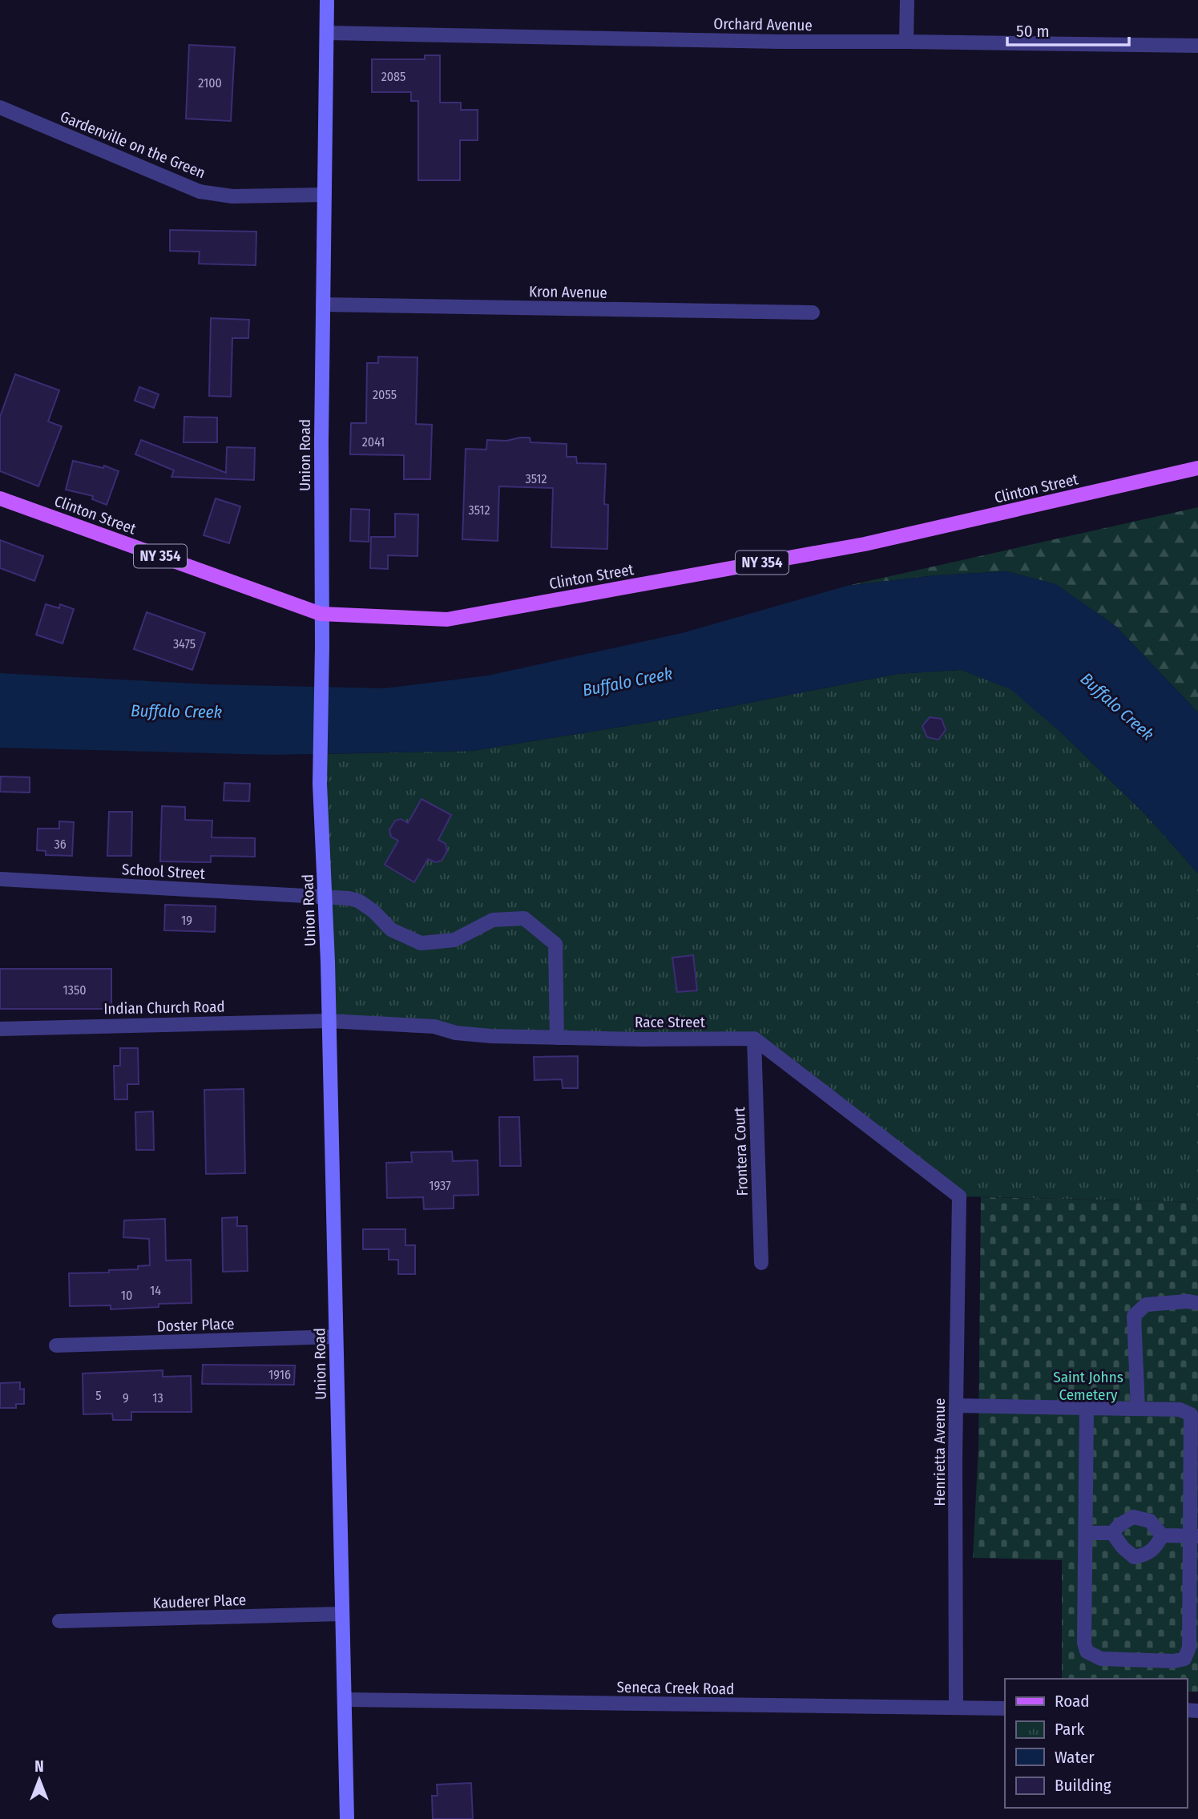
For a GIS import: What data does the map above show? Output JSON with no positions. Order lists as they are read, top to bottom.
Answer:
{
  "streets": {
    "main road": ["Union Road", "Clinton Street", "NY 354"],
    "street": [
      "Orchard Avenue",
      "Gardenville on the Green",
      "Kron Avenue",
      "School Street",
      "Indian Church Road",
      "Race Street",
      "Frontera Court",
      "Doster Place",
      "Henrietta Avenue",
      "Kauderer Place",
      "Seneca Creek Road"
    ]
  },
  "crossings": [
    ["Orchard Avenue", "Union Road"],
    ["Gardenville on the Green", "Union Road"],
    ["Kron Avenue", "Union Road"],
    ["Union Road", "Clinton Street"],
    ["Union Road", "School Street"],
    ["Union Road", "Indian Church Road"],
    ["Union Road", "Race Street"],
    ["Union Road", "Doster Place"],
    ["Union Road", "Kauderer Place"],
    ["Union Road", "Seneca Creek Road"],
    ["School Street", "Race Street"],
    ["Indian Church Road", "Race Street"],
    ["Race Street", "Frontera Court"],
    ["Race Street", "Henrietta Avenue"],
    ["Frontera Court", "Henrietta Avenue"],
    ["Henrietta Avenue", "Seneca Creek Road"]
  ],
  "water": ["Buffalo Creek"],
  "parks": ["Saint Johns Cemetery"],
  "house_numbers": [
    "2085",
    "2100",
    "2055",
    "2041",
    "3512",
    "3512",
    "3475",
    "36",
    "19",
    "1350",
    "1937",
    "14",
    "10",
    "1916",
    "5",
    "9",
    "13"
  ],
  "legend": [
    "Road",
    "Park",
    "Water",
    "Building"
  ],
  "scale_bar": "50 m",
  "north": "top"
}
